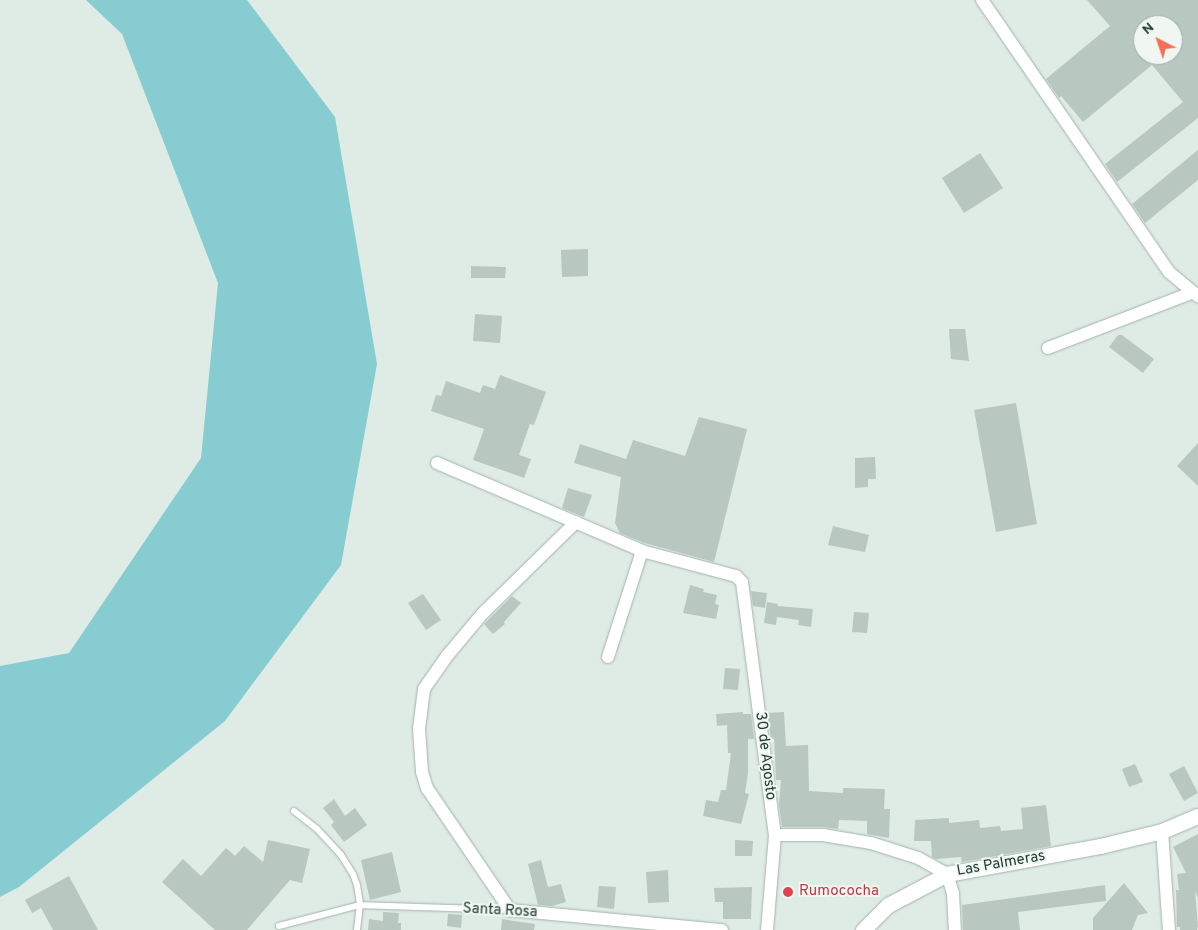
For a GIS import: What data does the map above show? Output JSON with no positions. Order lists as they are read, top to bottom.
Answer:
{
  "streets": {
    "street": ["30 de Agosto", "Las Palmeras", "Santa Rosa"]
  },
  "crossings": [
    ["30 de Agosto", "Las Palmeras"]
  ],
  "places": ["Rumococha"],
  "north": "top left"
}
